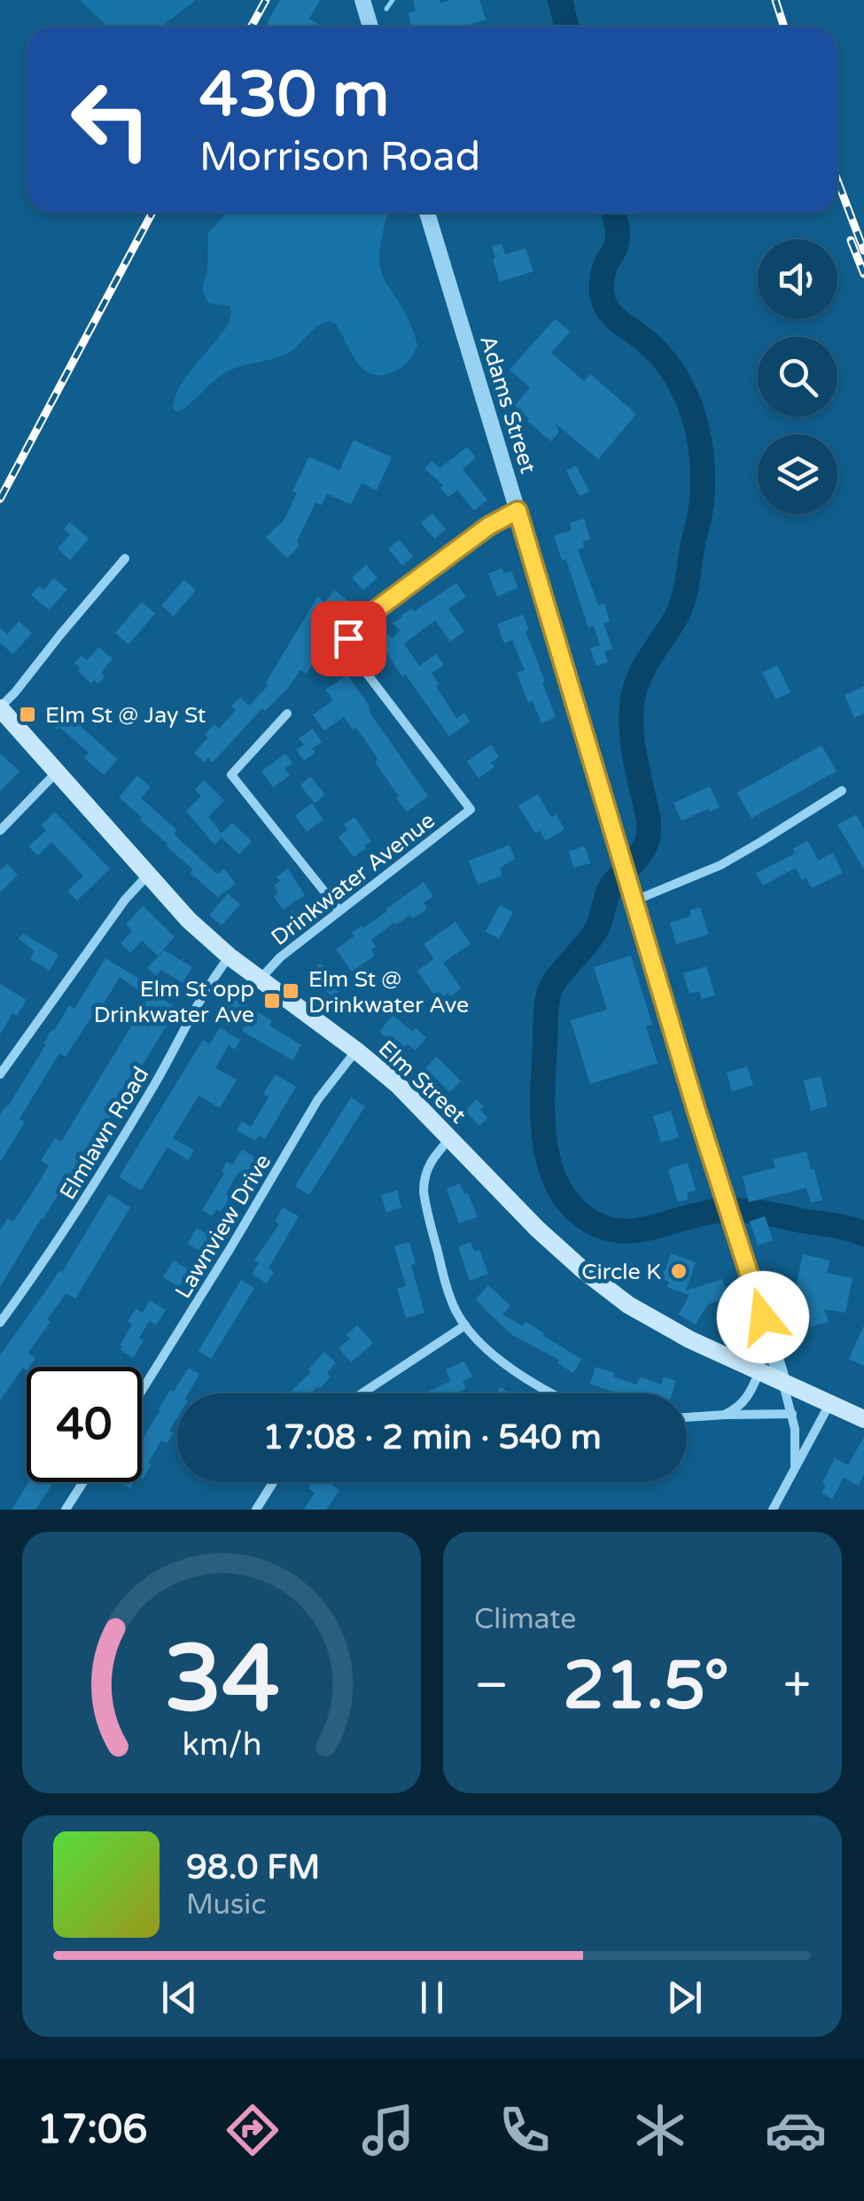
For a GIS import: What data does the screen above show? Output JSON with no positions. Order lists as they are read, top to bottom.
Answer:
{
  "streets": {
    "main road": ["Elm Street"],
    "street": [
      "Adams Street",
      "Drinkwater Avenue",
      "Elmlawn Road",
      "Lawnview Drive"
    ]
  },
  "crossings": [
    ["Adams Street", "Drinkwater Avenue"],
    ["Adams Street", "Elm Street"],
    ["Drinkwater Avenue", "Elm Street"],
    ["Elm Street", "Elmlawn Road"],
    ["Elm Street", "Lawnview Drive"]
  ],
  "places": {
    "transit": ["Elm St @ Jay St", "Elm St @ Drinkwater Ave", "Elm St opp Drinkwater Ave"],
    "other": ["Circle K"]
  },
  "page": {
    "turn": ["430 m", "Morrison Road"],
    "limit": "40",
    "trip": "17:08 · 2 min · 540 m",
    "tile": "Climate",
    "heat": ["−", "21.5°", "+"],
    "song": ["98.0 FM", "Music"],
    "tabs": "17:06",
    "gauge": ["34", "km/h"]
  }
}
